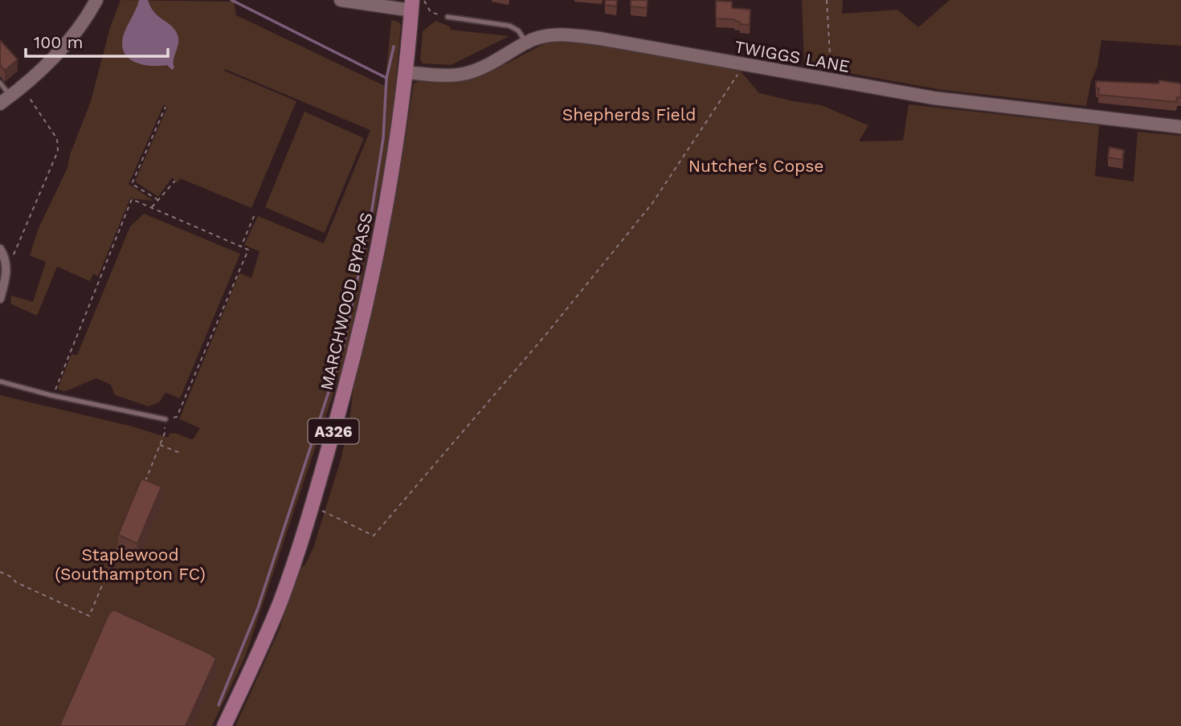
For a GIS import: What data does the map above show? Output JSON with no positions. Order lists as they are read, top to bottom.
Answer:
{
  "streets": {
    "main road": ["MARCHWOOD BYPASS", "A326"],
    "street": ["TWIGGS LANE"]
  },
  "crossings": [
    ["TWIGGS LANE", "MARCHWOOD BYPASS"]
  ],
  "parks": ["Shepherds Field", "Nutcher's Copse", "Staplewood (Southampton FC)"],
  "scale_bar": "100 m"
}
